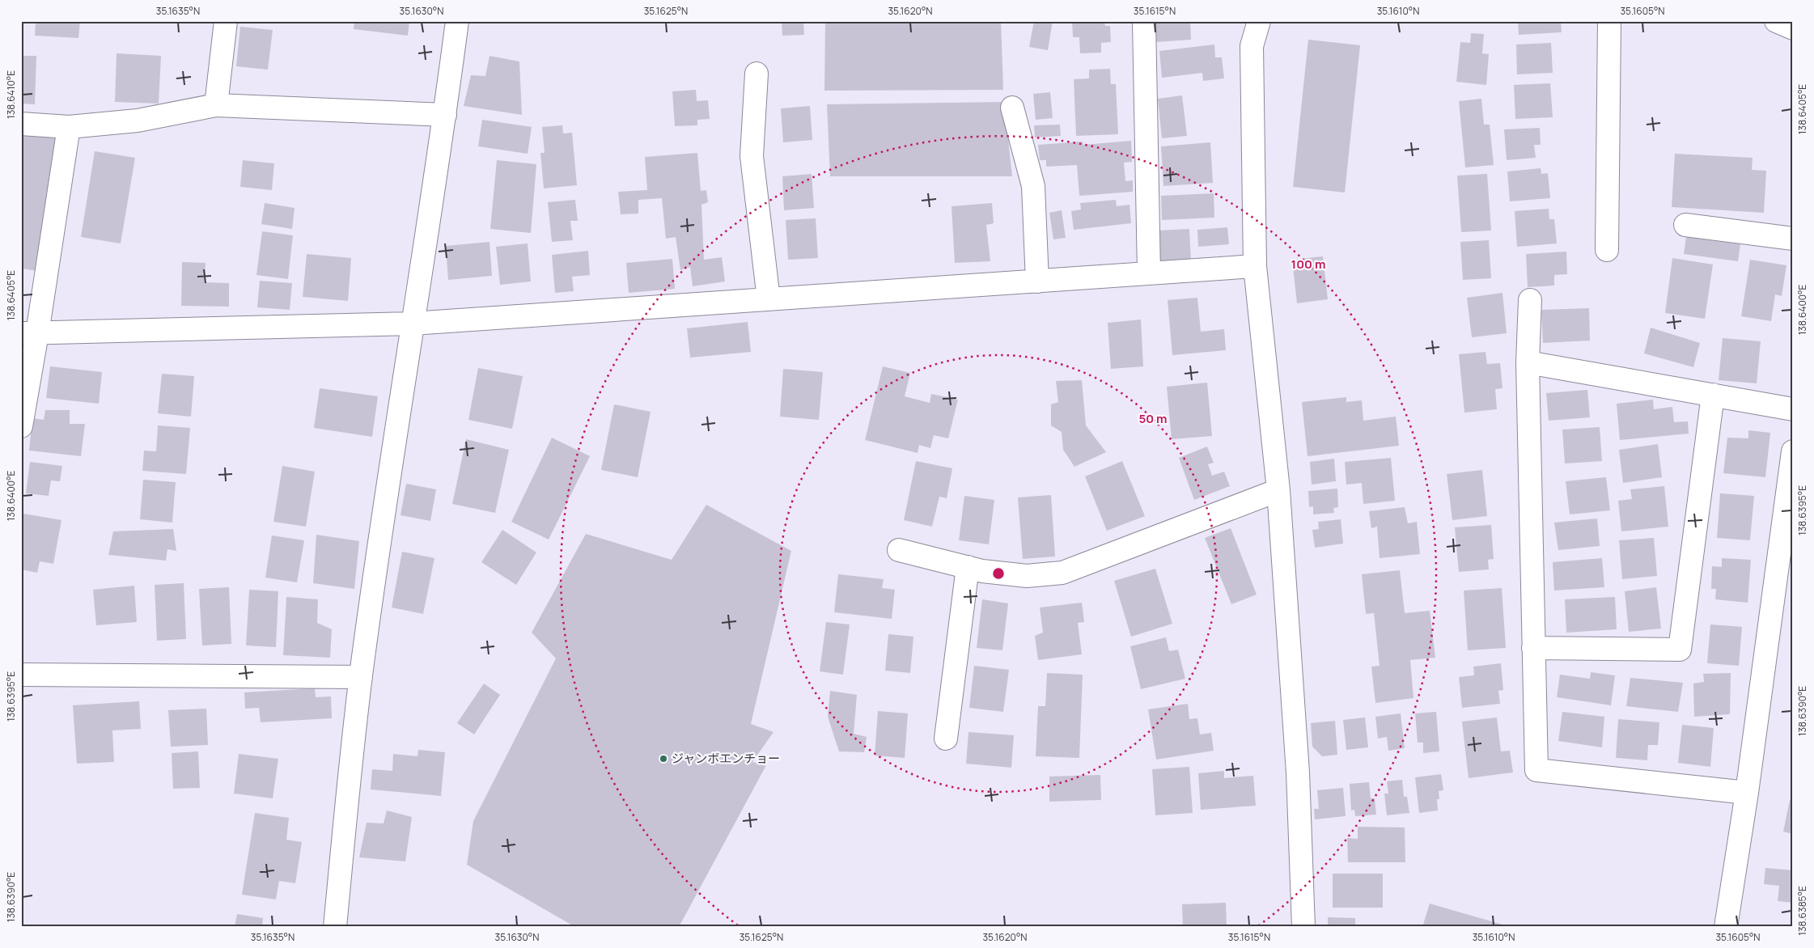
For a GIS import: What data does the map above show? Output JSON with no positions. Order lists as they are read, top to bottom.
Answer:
{
  "places": ["ジャンボエンチョー"],
  "coordinates": [
    "35.1635°N",
    "35.1630°N",
    "35.1625°N",
    "35.1620°N",
    "35.1615°N",
    "35.1610°N",
    "35.1605°N",
    "138.6410°E",
    "138.6405°E",
    "138.6400°E",
    "138.6395°E",
    "138.6390°E",
    "138.6385°E"
  ],
  "rings": ["100 m", "50 m"]
}
